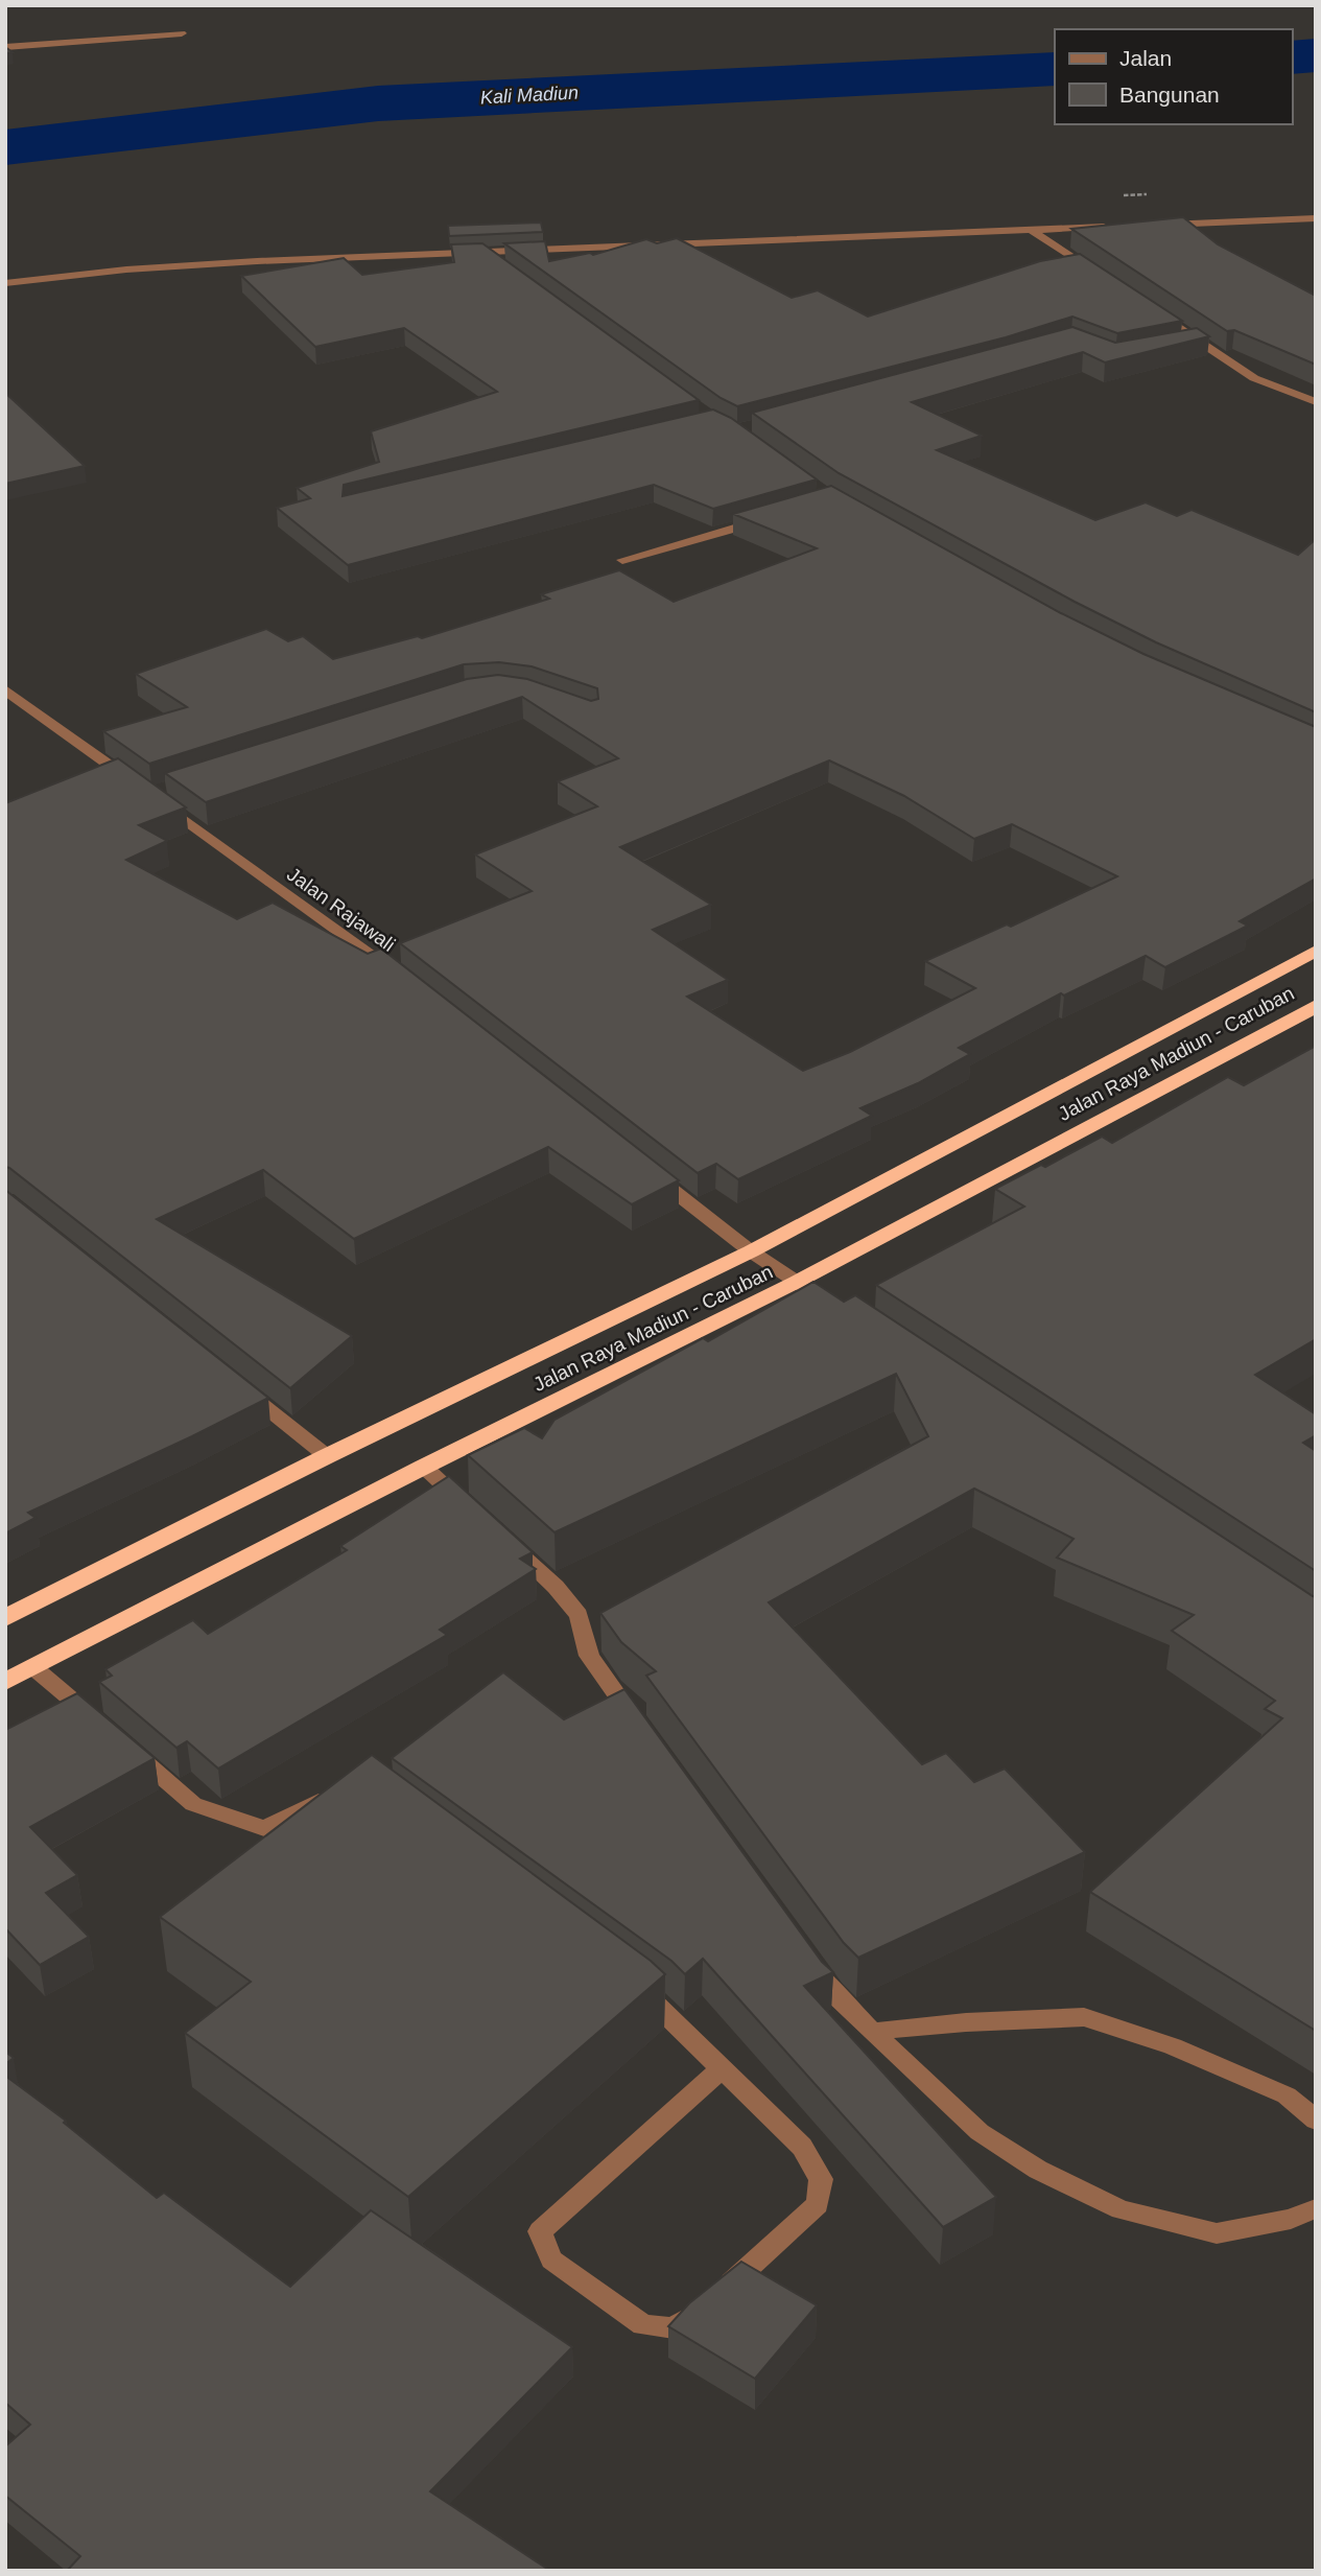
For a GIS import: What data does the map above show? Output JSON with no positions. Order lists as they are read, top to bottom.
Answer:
{
  "streets": {
    "highway": ["Jalan Raya Madiun - Caruban"],
    "street": ["Jalan Rajawali"]
  },
  "water": ["Kali Madiun"],
  "legend": ["Jalan", "Bangunan"]
}
